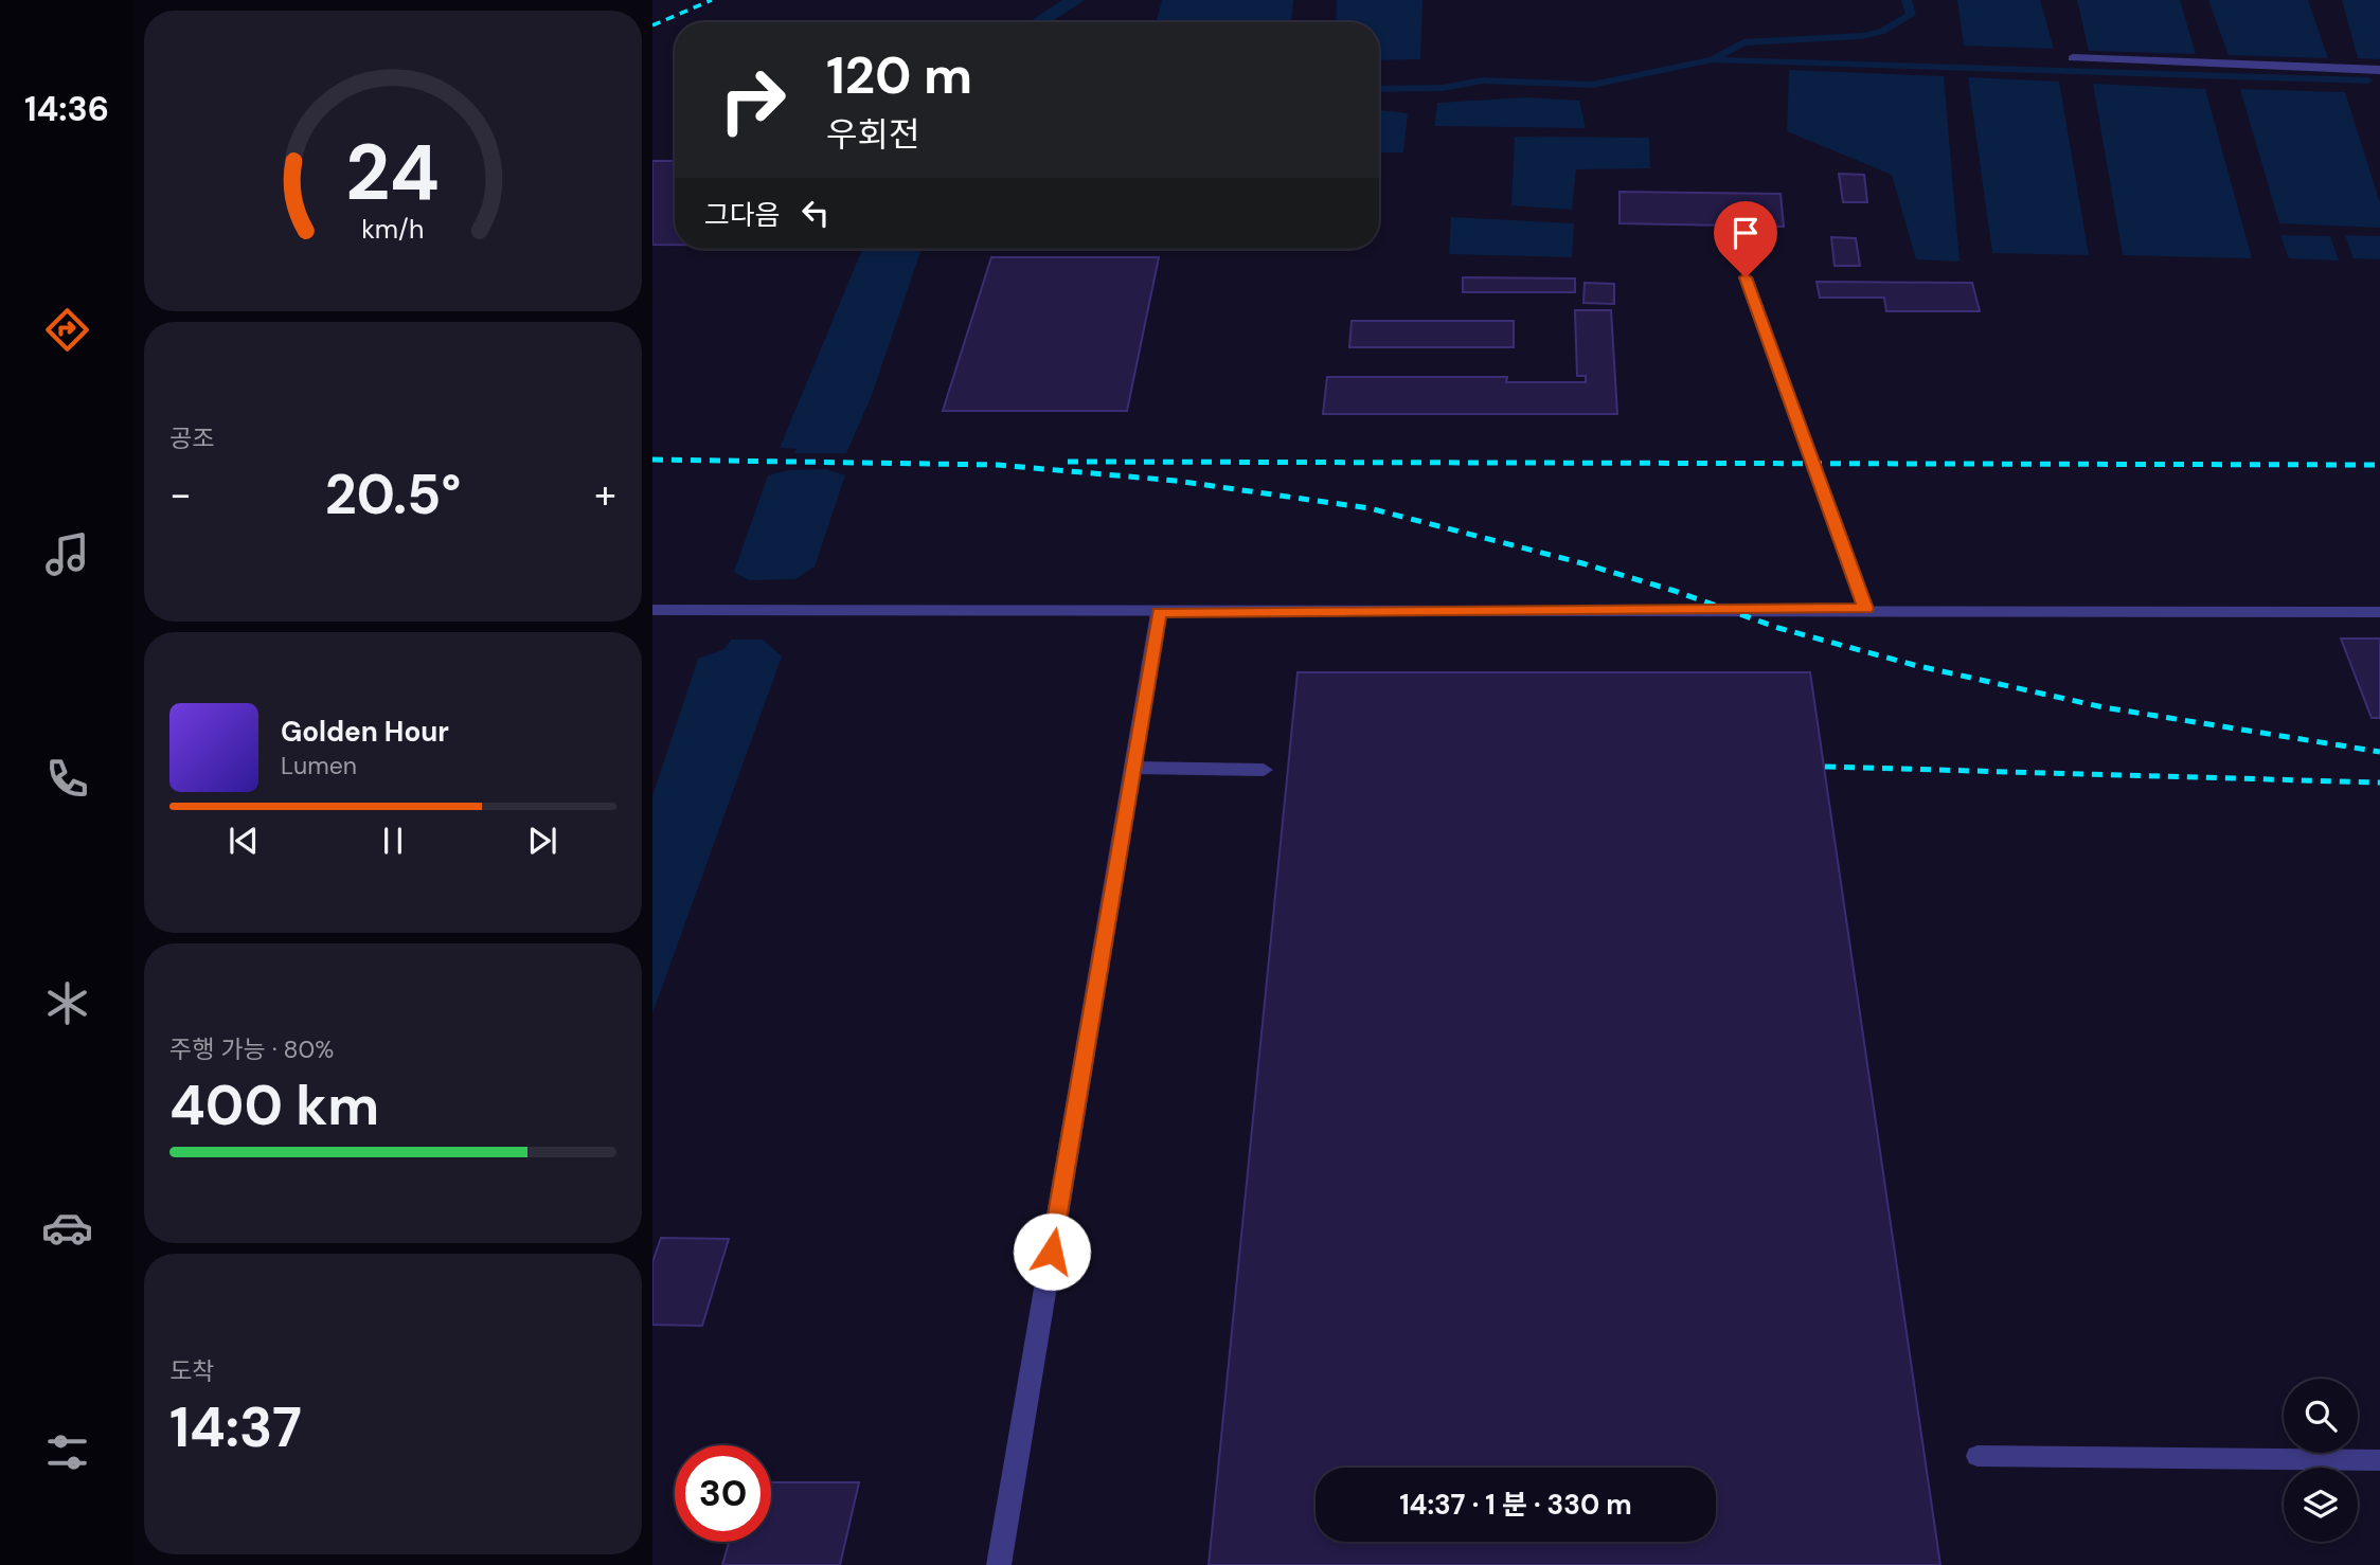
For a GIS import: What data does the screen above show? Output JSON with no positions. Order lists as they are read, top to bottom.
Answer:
{
  "page": {
    "tabs": "14:36",
    "turn": ["120 m", "우회전"],
    "then": "그다음",
    "tile": [
      "공조",
      ["주행 가능 · 80%", "400 km"],
      ["도착", "14:37"]
    ],
    "heat": ["−", "20.5°", "+"],
    "song": ["Golden Hour", "Lumen"],
    "limit": "30",
    "trip": "14:37 · 1 분 · 330 m",
    "gauge": ["24", "km/h"]
  }
}
